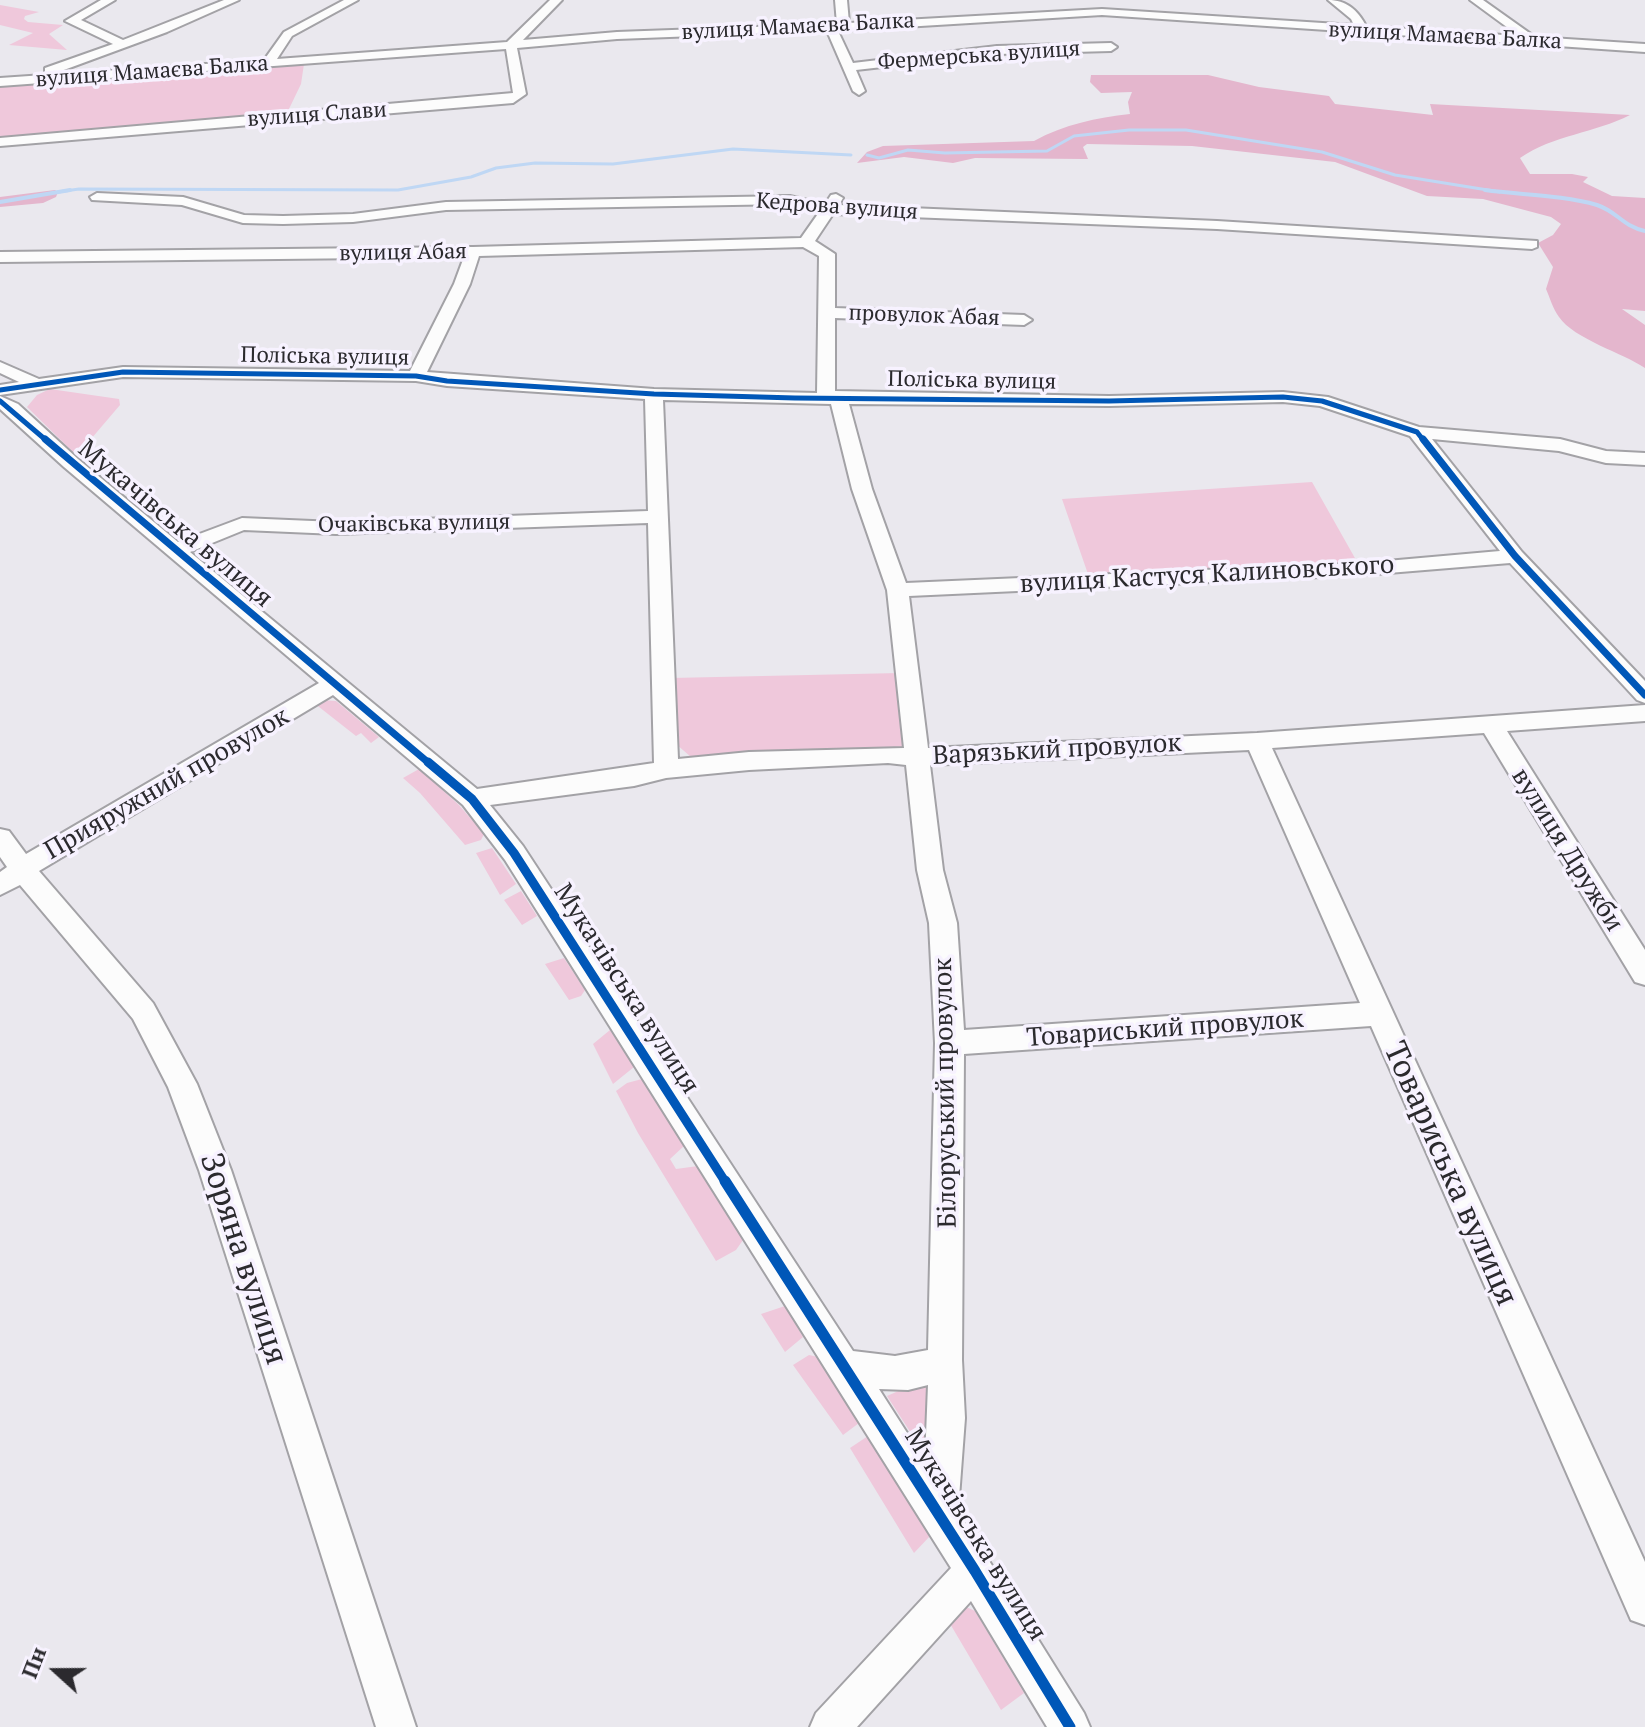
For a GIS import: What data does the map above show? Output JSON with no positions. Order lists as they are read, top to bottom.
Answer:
{
  "streets": {
    "street": [
      "вулиця Мамаєва Балка",
      "Фермерська вулиця",
      "вулиця Слави",
      "Кедрова вулиця",
      "вулиця Абая",
      "провулок Абая",
      "Поліська вулиця",
      "Мукачівська вулиця",
      "Очаківська вулиця",
      "вулиця Кастуся Калиновського",
      "Варязький провулок",
      "Прияружний провулок",
      "вулиця Дружби",
      "Товариський провулок",
      "Білоруський провулок",
      "Товариська вулиця",
      "Зоряна вулиця"
    ]
  },
  "crossings": [
    ["вулиця Мамаєва Балка", "Фермерська вулиця"],
    ["вулиця Мамаєва Балка", "вулиця Слави"],
    ["вулиця Абая", "Поліська вулиця"],
    ["вулиця Абая", "Білоруський провулок"],
    ["провулок Абая", "Білоруський провулок"],
    ["Поліська вулиця", "Білоруський провулок"],
    ["Мукачівська вулиця", "Очаківська вулиця"],
    ["Мукачівська вулиця", "Варязький провулок"],
    ["Мукачівська вулиця", "Прияружний провулок"],
    ["Мукачівська вулиця", "Білоруський провулок"],
    ["вулиця Кастуся Калиновського", "Білоруський провулок"],
    ["Варязький провулок", "вулиця Дружби"],
    ["Варязький провулок", "Білоруський провулок"],
    ["Варязький провулок", "Товариська вулиця"],
    ["Прияружний провулок", "Зоряна вулиця"],
    ["Товариський провулок", "Білоруський провулок"],
    ["Товариський провулок", "Товариська вулиця"]
  ],
  "north": "left"
}
